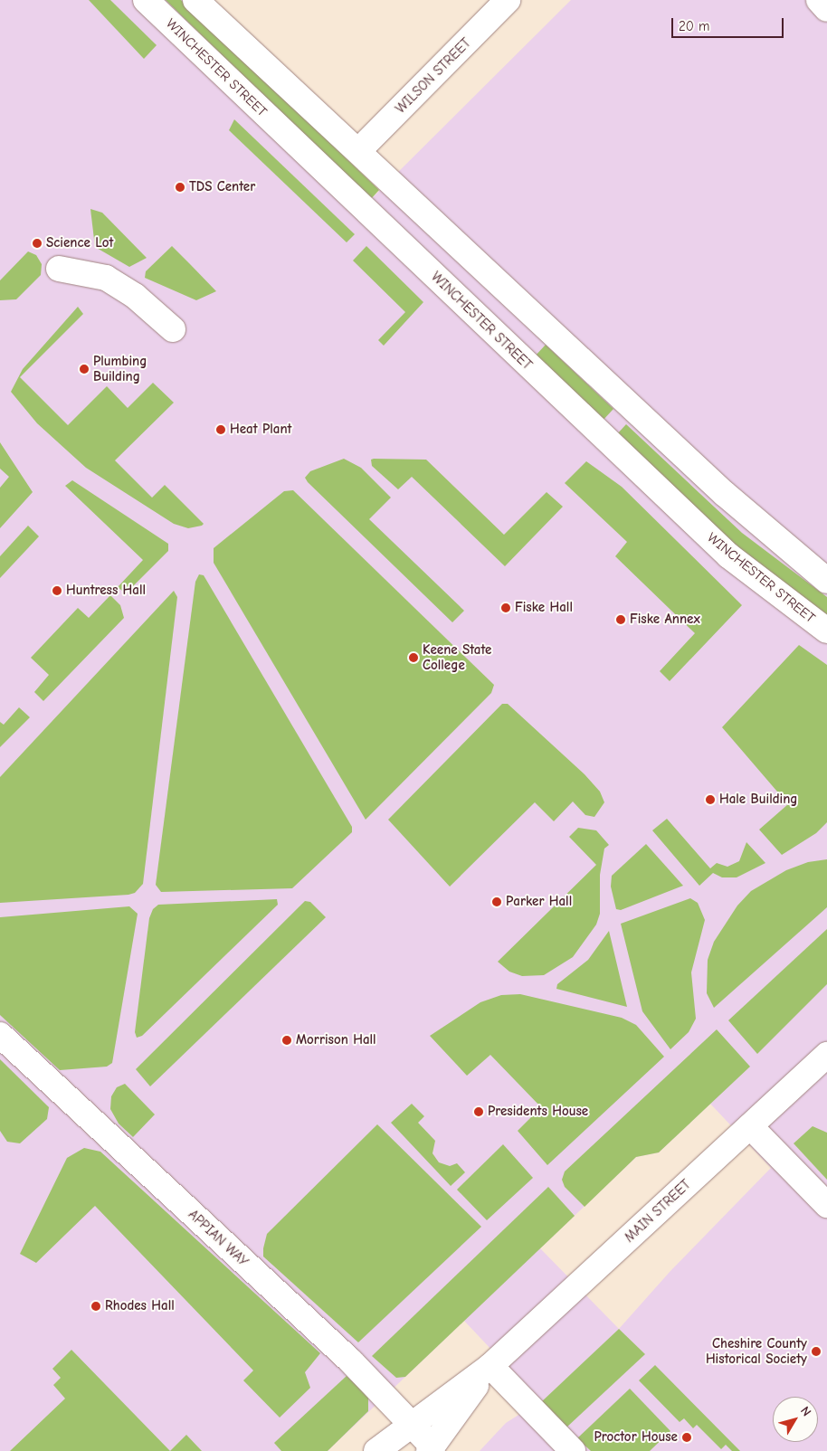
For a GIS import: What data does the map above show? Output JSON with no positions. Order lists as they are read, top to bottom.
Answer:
{
  "streets": {
    "street": [
      "WINCHESTER STREET",
      "WILSON STREET",
      "MAIN STREET",
      "APPIAN WAY"
    ]
  },
  "crossings": [
    ["MAIN STREET", "APPIAN WAY"]
  ],
  "places": [
    "TDS Center",
    "Science Lot",
    "Plumbing Building",
    "Heat Plant",
    "Huntress Hall",
    "Fiske Hall",
    "Fiske Annex",
    "Keene State College",
    "Hale Building",
    "Parker Hall",
    "Morrison Hall",
    "Presidents House",
    "Rhodes Hall",
    "Cheshire County Historical Society",
    "Proctor House"
  ],
  "scale_bar": "20 m",
  "north": "top right"
}
